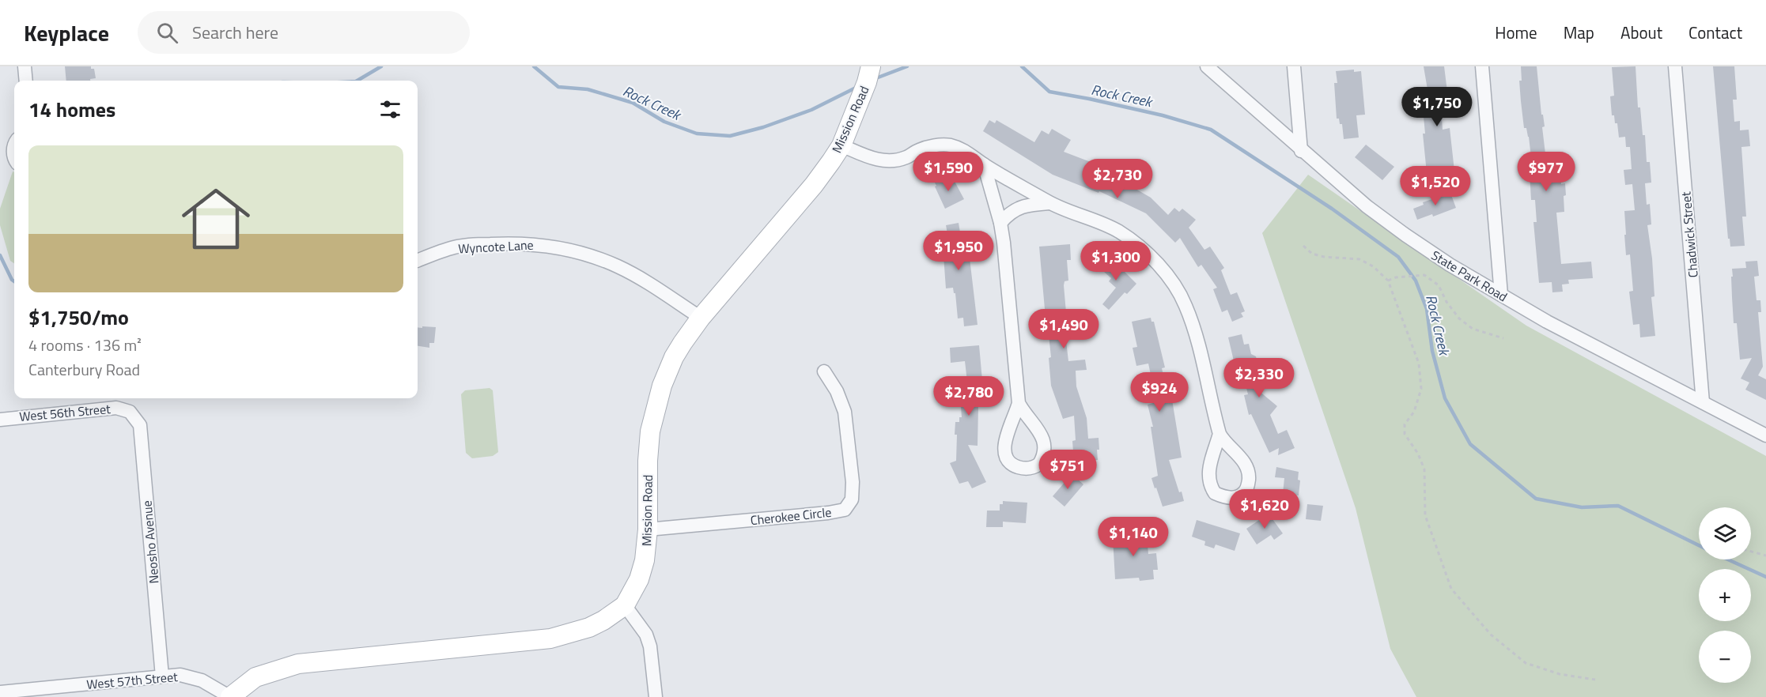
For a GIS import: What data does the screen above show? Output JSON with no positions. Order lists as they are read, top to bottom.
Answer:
{
  "streets": {
    "main road": ["Mission Road"],
    "street": [
      "Chadwick Street",
      "Wyncote Lane",
      "State Park Road",
      "West 56th Street",
      "Cherokee Circle",
      "Neosho Avenue",
      "West 57th Street"
    ]
  },
  "crossings": [
    ["Mission Road", "Wyncote Lane"],
    ["Mission Road", "Cherokee Circle"],
    ["Mission Road", "West 57th Street"],
    ["Chadwick Street", "State Park Road"],
    ["West 56th Street", "Neosho Avenue"],
    ["Neosho Avenue", "West 57th Street"]
  ],
  "water": ["Rock Creek"],
  "page": {
    "header": "Keyplace",
    "search": "Search here",
    "nav": [
      "Home",
      "Map",
      "About",
      "Contact"
    ],
    "heading": "14 homes",
    "price": [
      "$1,750",
      "$1,590",
      "$977",
      "$2,730",
      "$1,520",
      "$1,950",
      "$1,300",
      "$1,490",
      "$2,330",
      "$924",
      "$2,780",
      "$751",
      "$1,620",
      "$1,140"
    ],
    "list": [
      {
        "name": "$1,750/mo",
        "note": "4 rooms · 136 m² · Canterbury Road"
      }
    ],
    "map_buttons": ["+", "−"]
  }
}
